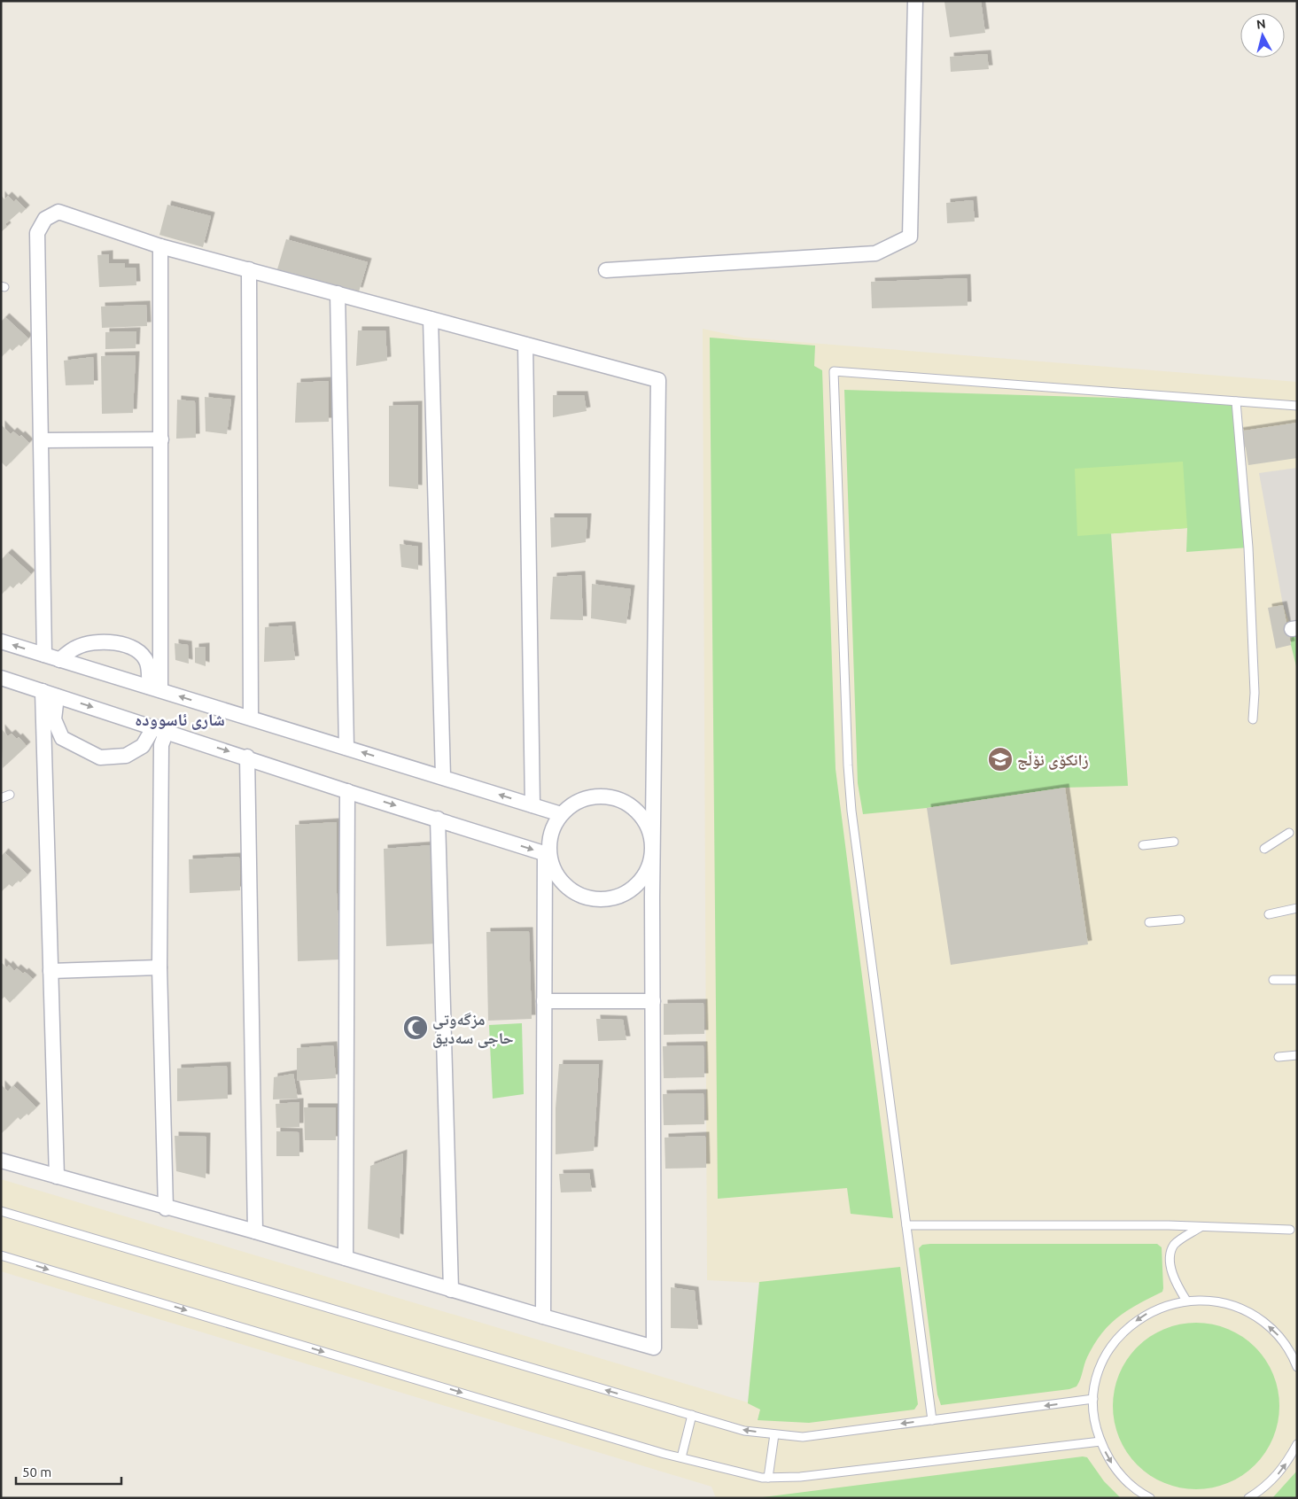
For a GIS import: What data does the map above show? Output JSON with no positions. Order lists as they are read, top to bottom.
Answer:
{
  "districts": ["شاری ئاسوودە"],
  "places": {
    "school or university": ["زانکۆی نۆڵج"],
    "mosque": ["مزگەوتی حاجی سەدیق"]
  },
  "scale_bar": "50 m",
  "north": "top"
}
